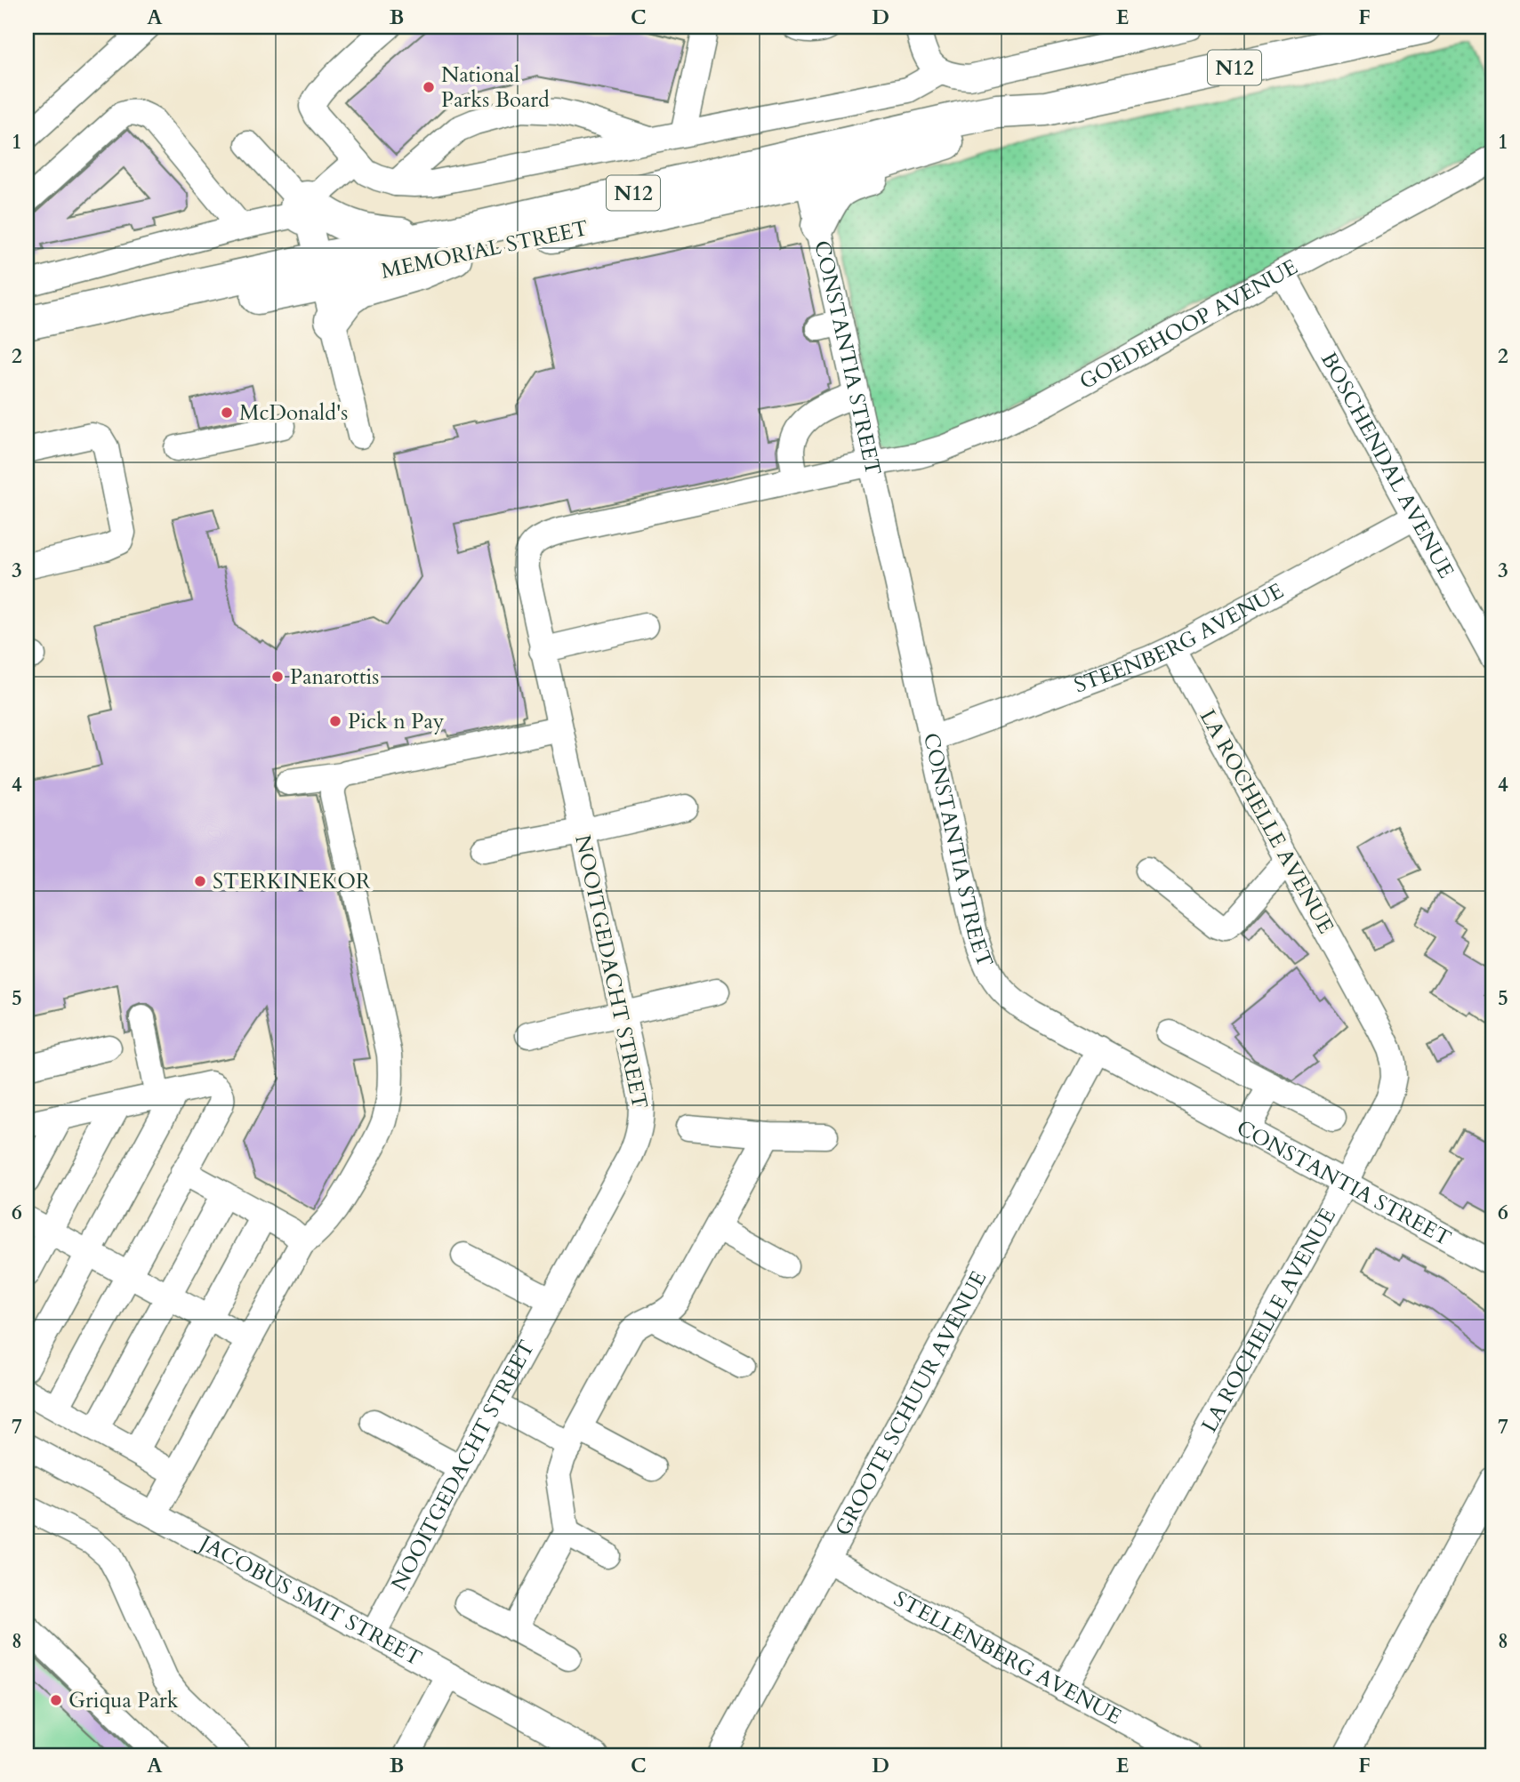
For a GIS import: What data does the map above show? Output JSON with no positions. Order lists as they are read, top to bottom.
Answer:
{
  "streets": {
    "highway": ["N12", "MEMORIAL STREET"],
    "street": [
      "GOEDEHOOP AVENUE",
      "CONSTANTIA STREET",
      "BOSCHENDAL AVENUE",
      "STEENBERG AVENUE",
      "LA ROCHELLE AVENUE",
      "NOOITGEDACHT STREET",
      "GROOTE SCHUUR AVENUE",
      "JACOBUS SMIT STREET",
      "STELLENBERG AVENUE"
    ]
  },
  "crossings": [
    ["MEMORIAL STREET", "CONSTANTIA STREET"],
    ["GOEDEHOOP AVENUE", "CONSTANTIA STREET"],
    ["GOEDEHOOP AVENUE", "BOSCHENDAL AVENUE"],
    ["GOEDEHOOP AVENUE", "NOOITGEDACHT STREET"],
    ["CONSTANTIA STREET", "STEENBERG AVENUE"],
    ["CONSTANTIA STREET", "LA ROCHELLE AVENUE"],
    ["CONSTANTIA STREET", "GROOTE SCHUUR AVENUE"],
    ["BOSCHENDAL AVENUE", "STEENBERG AVENUE"],
    ["STEENBERG AVENUE", "LA ROCHELLE AVENUE"],
    ["LA ROCHELLE AVENUE", "STELLENBERG AVENUE"],
    ["NOOITGEDACHT STREET", "JACOBUS SMIT STREET"],
    ["GROOTE SCHUUR AVENUE", "STELLENBERG AVENUE"]
  ],
  "places": [
    "National Parks Board",
    "McDonald's",
    "Panarottis",
    "Pick n Pay",
    "STERKINEKOR",
    "Griqua Park"
  ],
  "grid": {
    "columns": [
      "A",
      "B",
      "C",
      "D",
      "E",
      "F"
    ],
    "rows": [
      "1",
      "2",
      "3",
      "4",
      "5",
      "6",
      "7",
      "8"
    ]
  }
}
